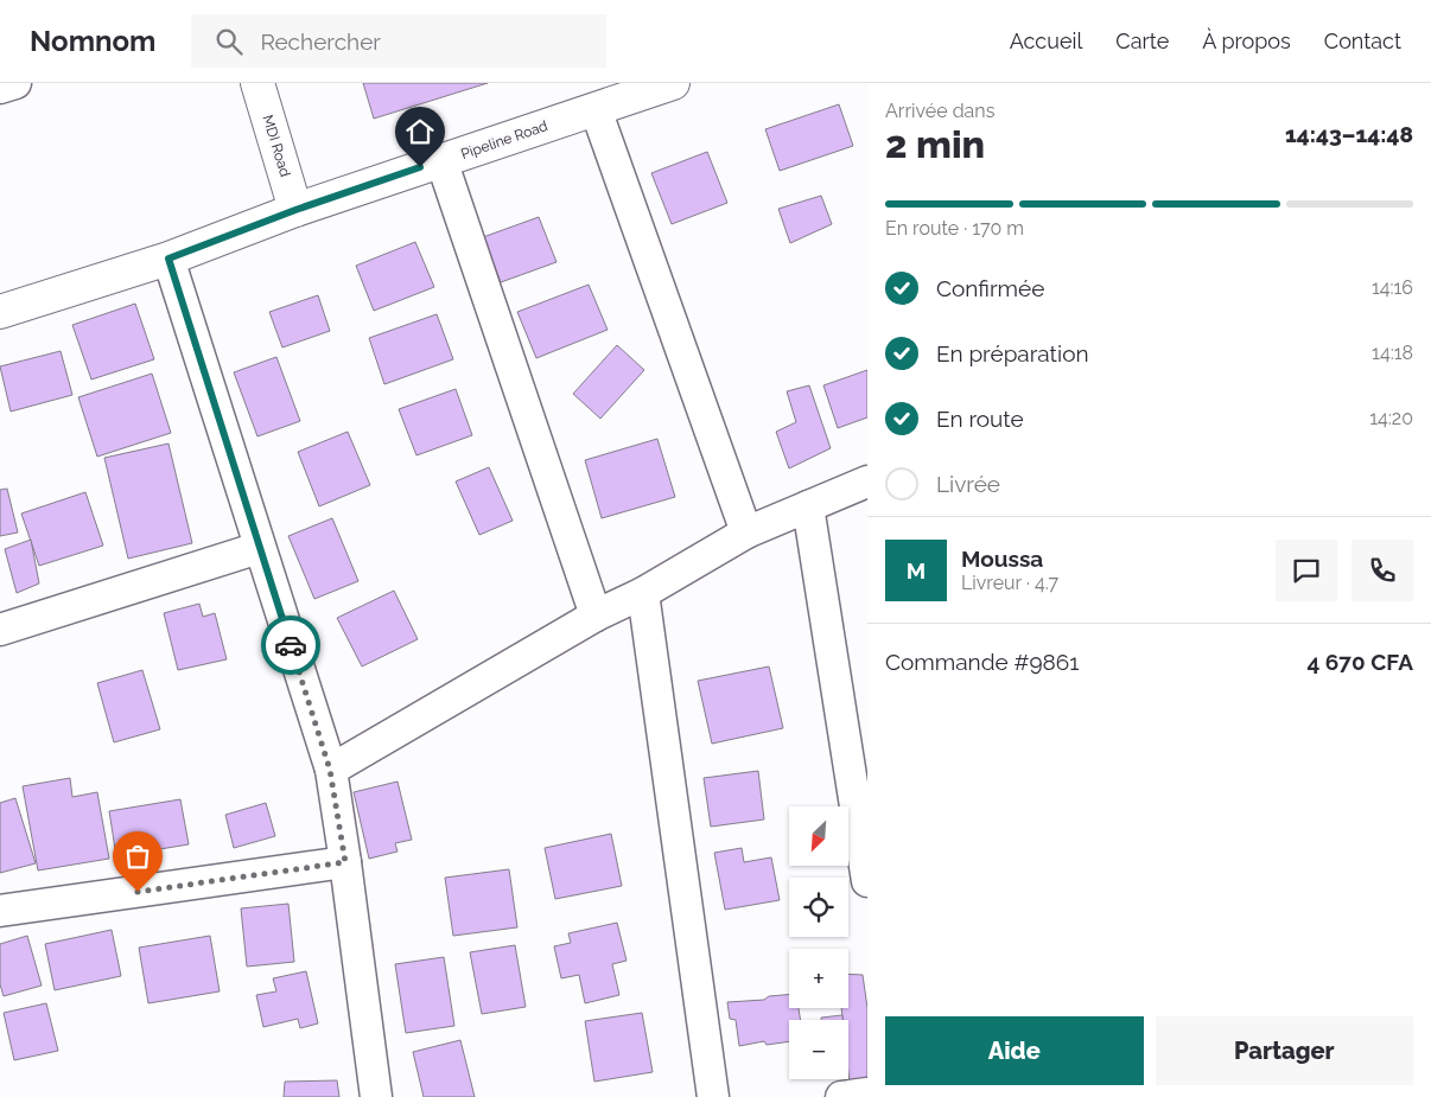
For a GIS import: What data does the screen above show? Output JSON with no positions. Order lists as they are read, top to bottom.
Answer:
{
  "streets": {
    "street": ["Pipeline Road", "MDI Road"]
  },
  "crossings": [
    ["Pipeline Road", "MDI Road"]
  ],
  "north": "bottom left",
  "page": {
    "header": "Nomnom",
    "search": "Rechercher",
    "nav": [
      "Accueil",
      "Carte",
      "À propos",
      "Contact"
    ],
    "heading": ["2 min", "Arrivée dans", "14:43–14:48"],
    "panel": [
      "Moussa",
      "Livreur · 4.7",
      "Commande #9861",
      "4 670 CFA"
    ],
    "bar": "En route · 170 m",
    "list": [
      ["Confirmée", "14:16"],
      ["En préparation", "14:18"],
      ["En route", "14:20"],
      "Livrée"
    ],
    "round": "M",
    "map_buttons": ["+", "−"],
    "buttons": ["Aide", "Partager"]
  }
}
